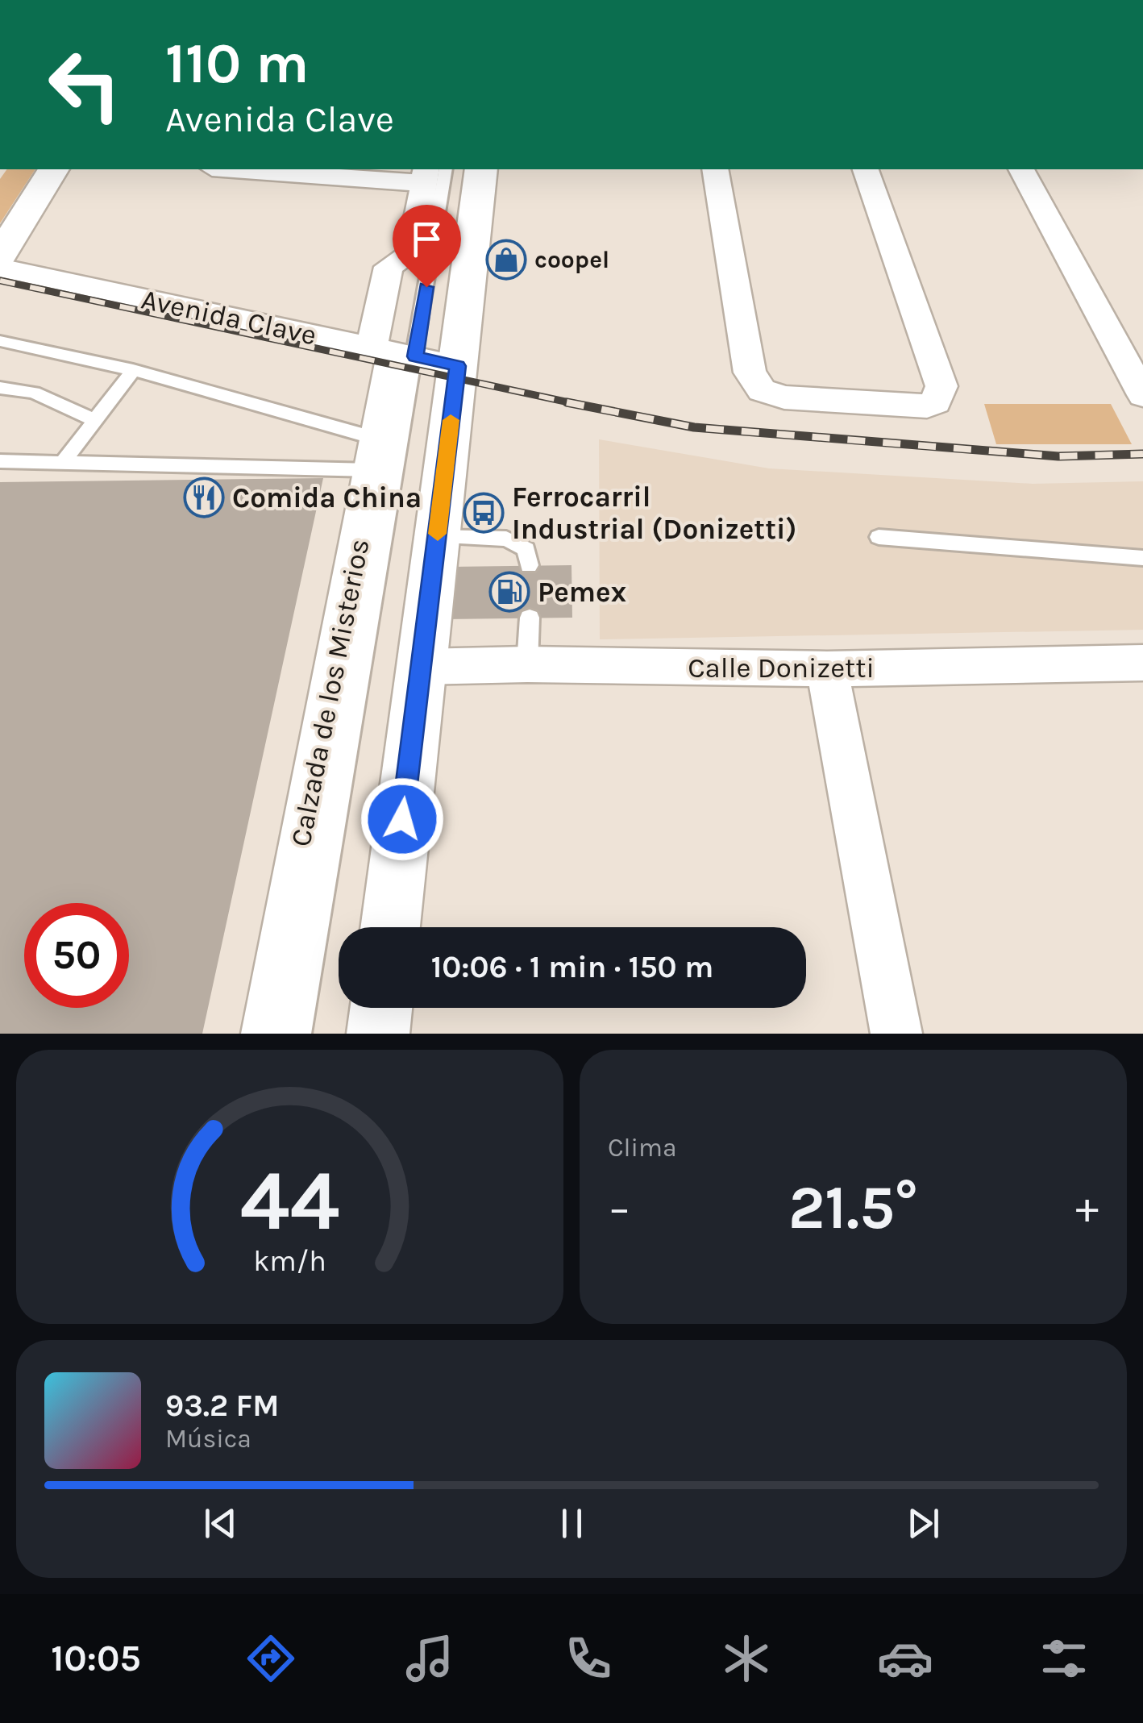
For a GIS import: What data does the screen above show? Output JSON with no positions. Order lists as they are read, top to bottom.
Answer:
{
  "streets": {
    "main road": ["Calzada de los Misterios"],
    "street": ["Avenida Clave", "Calle Donizetti"]
  },
  "crossings": [
    ["Avenida Clave", "Calzada de los Misterios"],
    ["Calle Donizetti", "Calzada de los Misterios"]
  ],
  "places": {
    "shop": ["coopel"],
    "restaurant": ["Comida China"],
    "bus stop": ["Ferrocarril Industrial (Donizetti)"],
    "fuel station": ["Pemex"]
  },
  "page": {
    "turn": ["110 m", "Avenida Clave"],
    "limit": "50",
    "trip": "10:06 · 1 min · 150 m",
    "tile": "Clima",
    "heat": ["−", "21.5°", "+"],
    "song": ["93.2 FM", "Música"],
    "tabs": "10:05",
    "gauge": ["44", "km/h"]
  }
}
